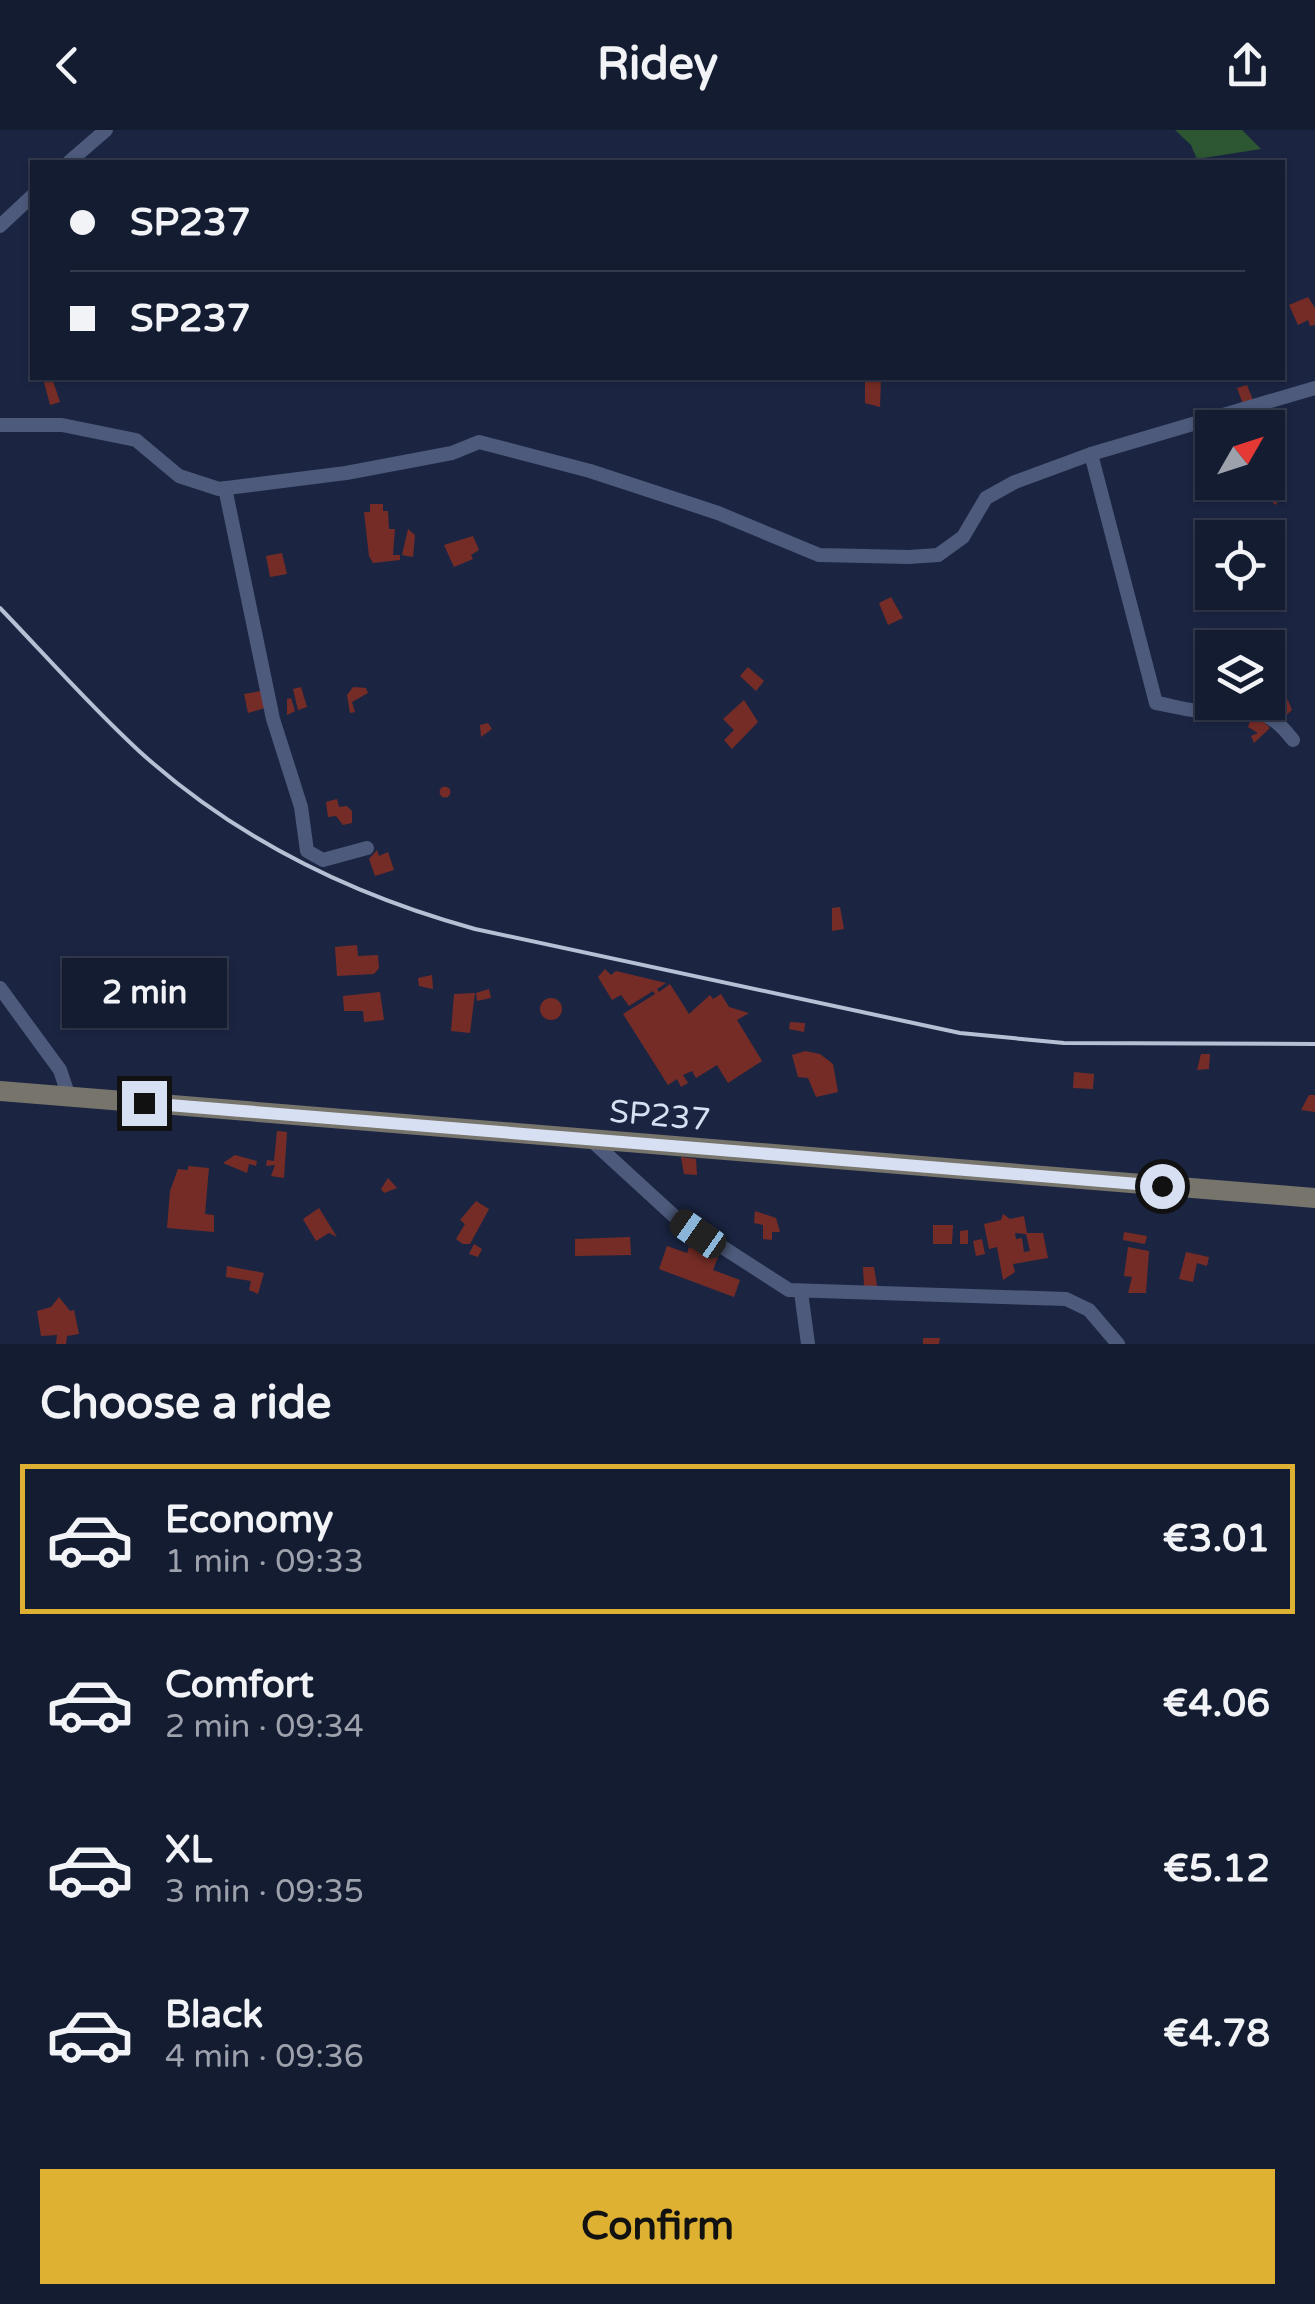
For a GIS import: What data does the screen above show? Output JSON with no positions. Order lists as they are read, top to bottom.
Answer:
{
  "streets": {
    "main road": ["SP237"]
  },
  "north": "top right",
  "page": {
    "header": "Ridey",
    "banner": ["SP237", "SP237"],
    "bubble": "2 min",
    "heading": "Choose a ride",
    "list": [
      {
        "name": "Economy",
        "note": "1 min · 09:33",
        "value": "€3.01"
      },
      {
        "name": "Comfort",
        "note": "2 min · 09:34",
        "value": "€4.06"
      },
      {
        "name": "XL",
        "note": "3 min · 09:35",
        "value": "€5.12"
      },
      {
        "name": "Black",
        "note": "4 min · 09:36",
        "value": "€4.78"
      }
    ],
    "buttons": "Confirm"
  }
}
